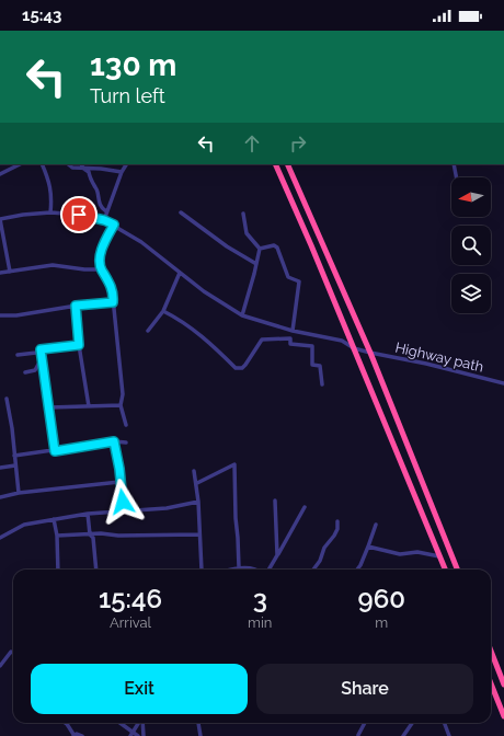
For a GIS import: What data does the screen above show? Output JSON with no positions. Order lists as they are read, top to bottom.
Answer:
{
  "streets": {
    "street": ["Highway path"]
  },
  "north": "left",
  "page": {
    "status": "15:43",
    "turn": ["130 m", "Turn left"],
    "eta": [
      "15:46",
      "Arrival",
      "3",
      "min",
      "960",
      "m"
    ],
    "buttons": ["Exit", "Share"]
  }
}
